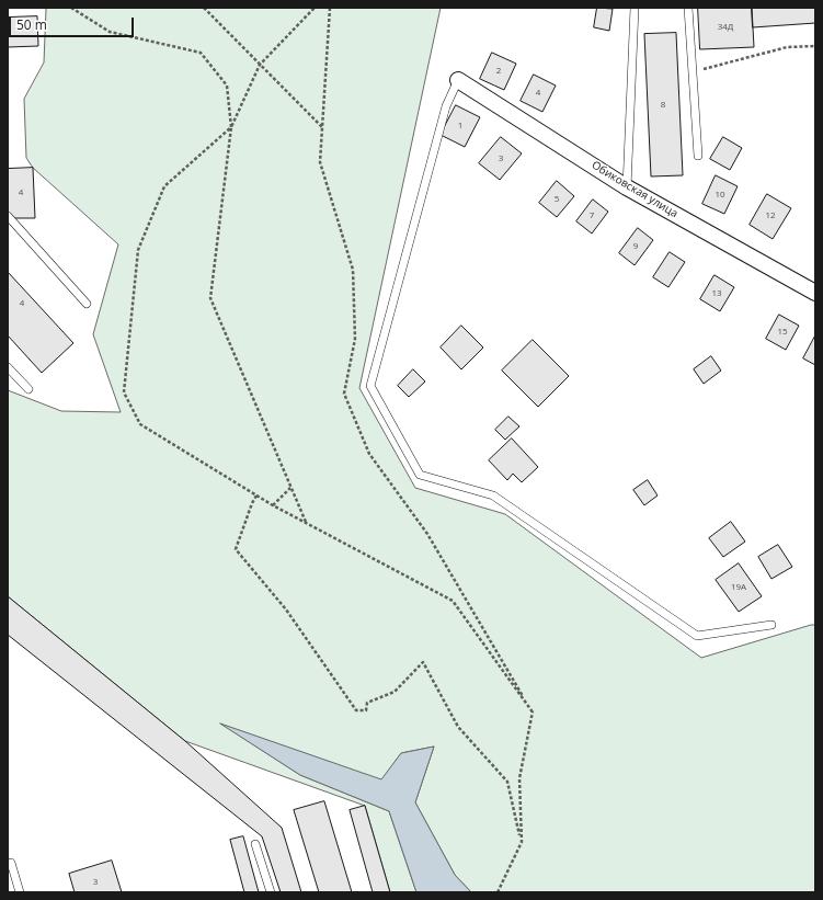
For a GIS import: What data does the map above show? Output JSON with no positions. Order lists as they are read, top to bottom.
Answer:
{
  "streets": {
    "street": ["Обиковская улица"]
  },
  "house_numbers": [
    "34Д",
    "2",
    "4",
    "8",
    "1",
    "3",
    "4",
    "10",
    "5",
    "7",
    "12",
    "9",
    "13",
    "4",
    "15",
    "19А",
    "3"
  ],
  "scale_bar": "50 m"
}
